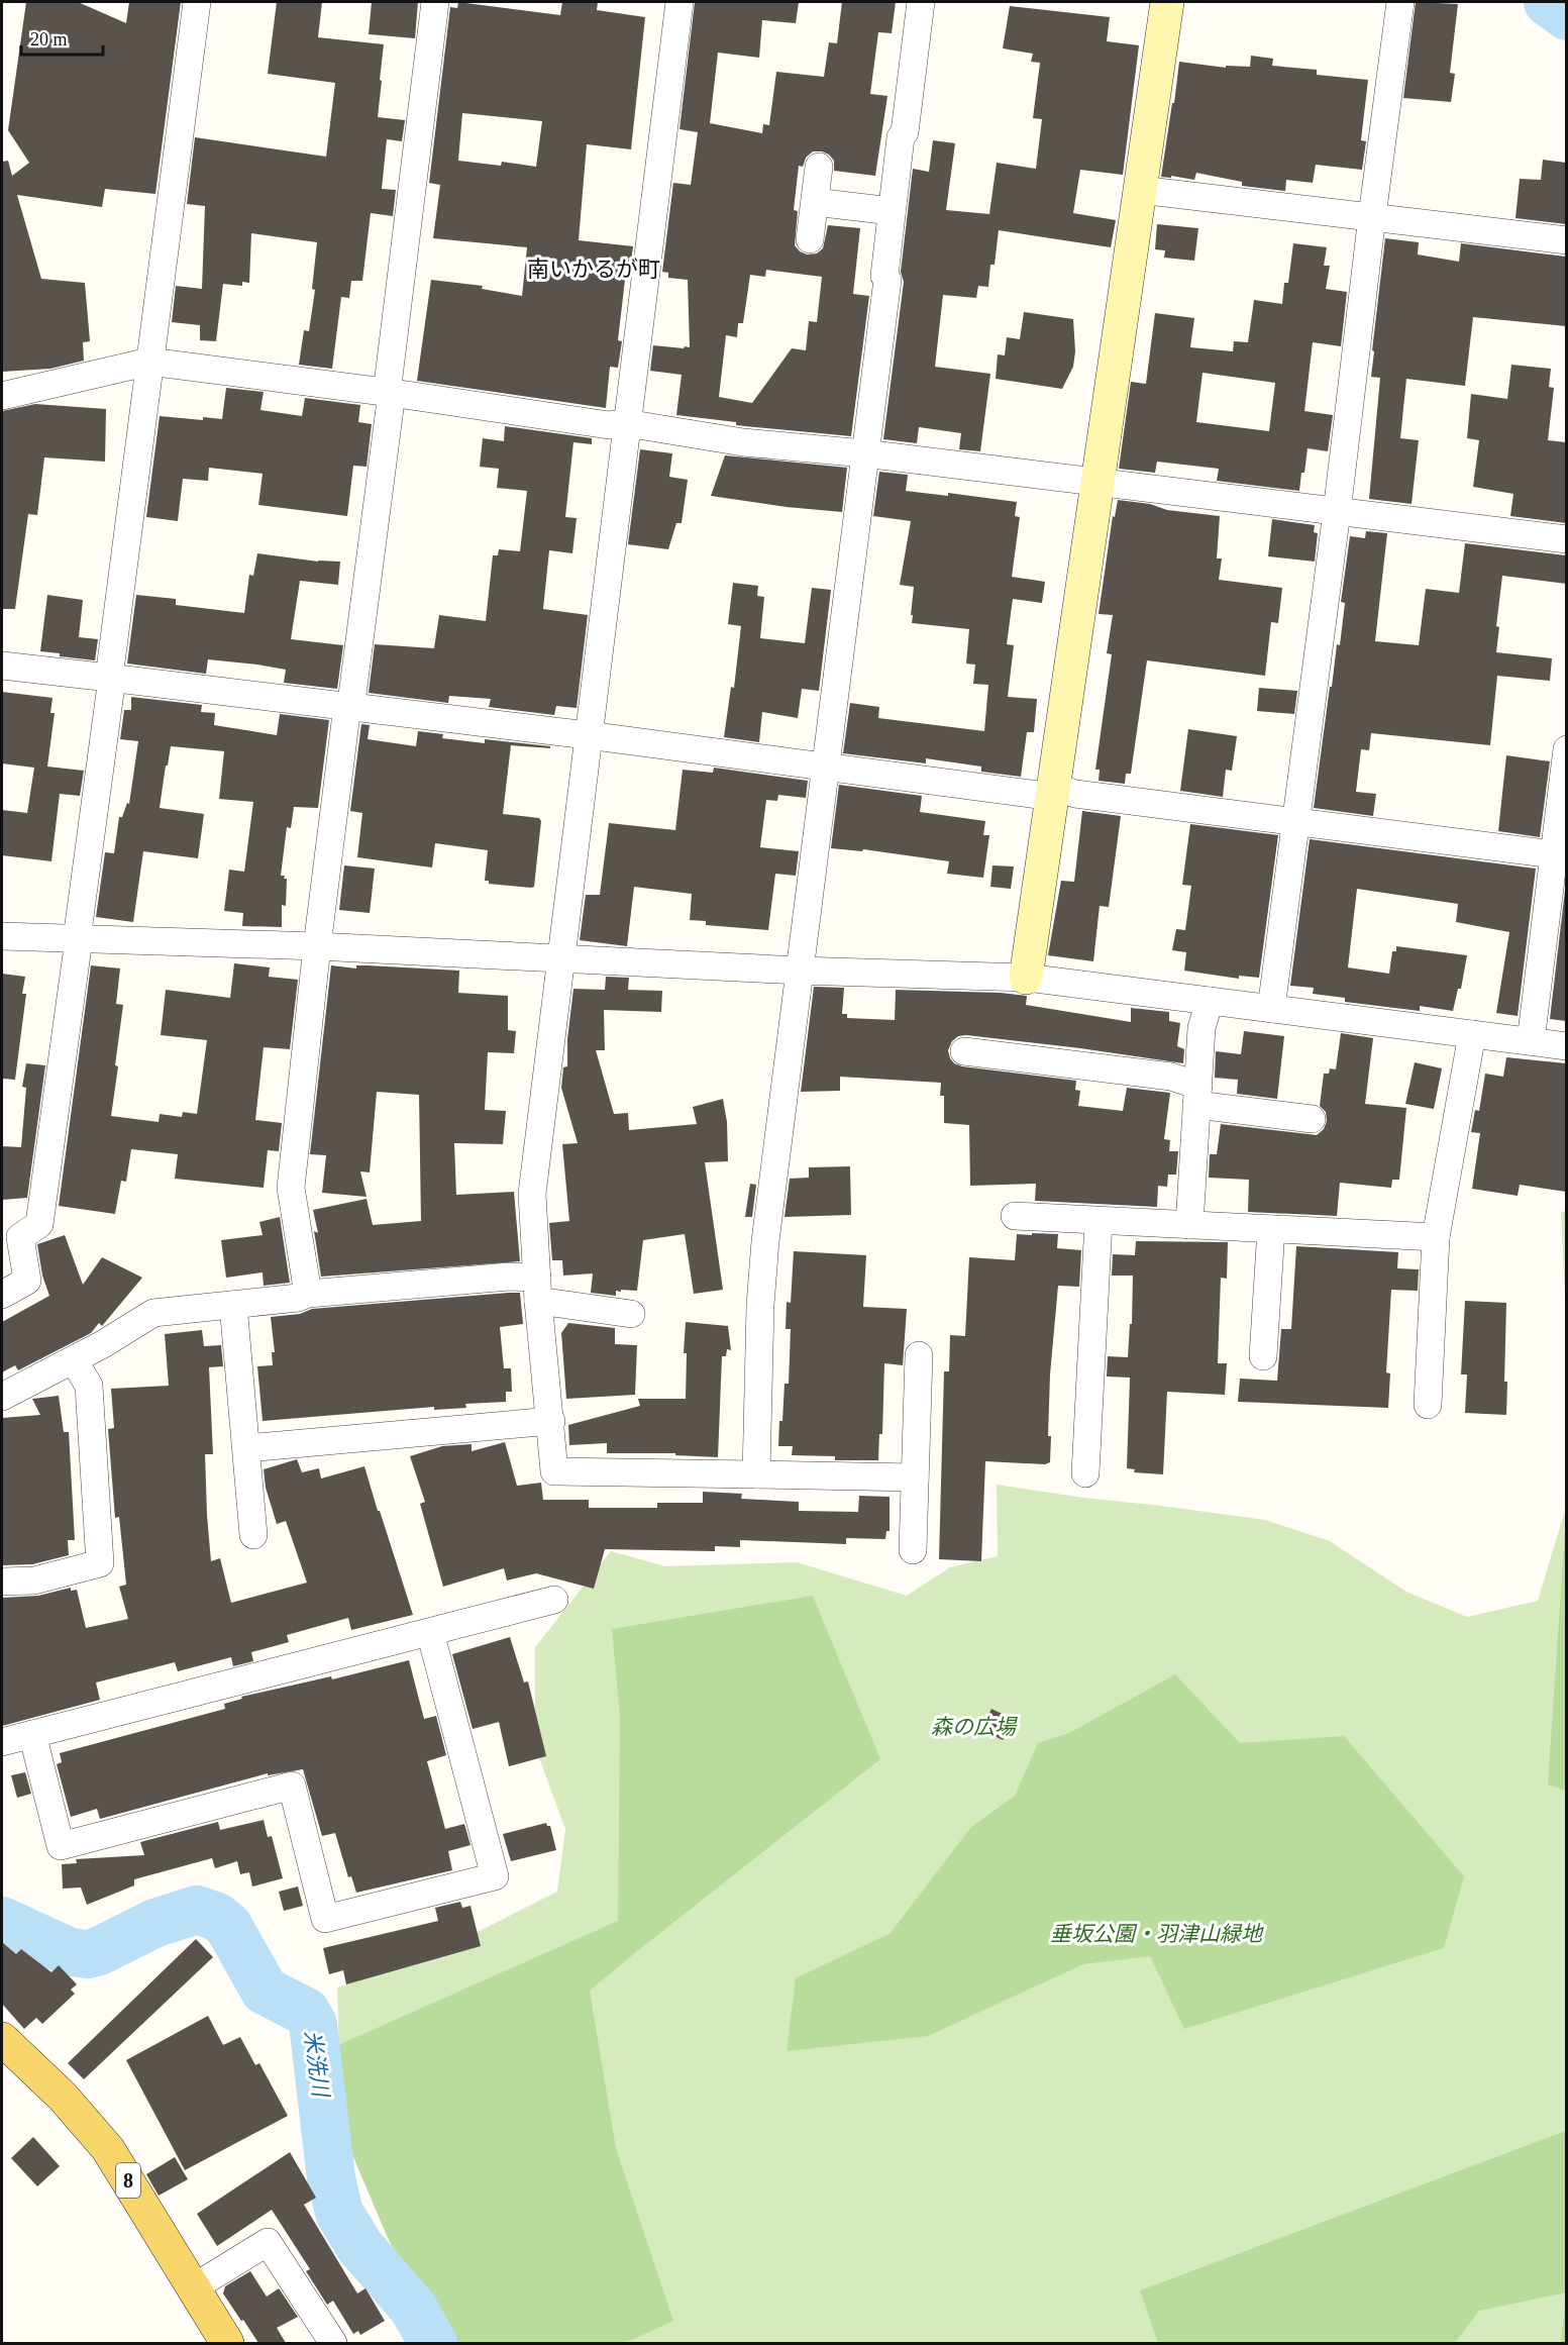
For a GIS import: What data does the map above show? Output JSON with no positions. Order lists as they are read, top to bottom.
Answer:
{
  "streets": {
    "main road": ["8"]
  },
  "districts": ["南いかるが町"],
  "water": ["米洗川"],
  "parks": ["森の広場", "垂坂公園・羽津山緑地"],
  "scale_bar": "20 m"
}
